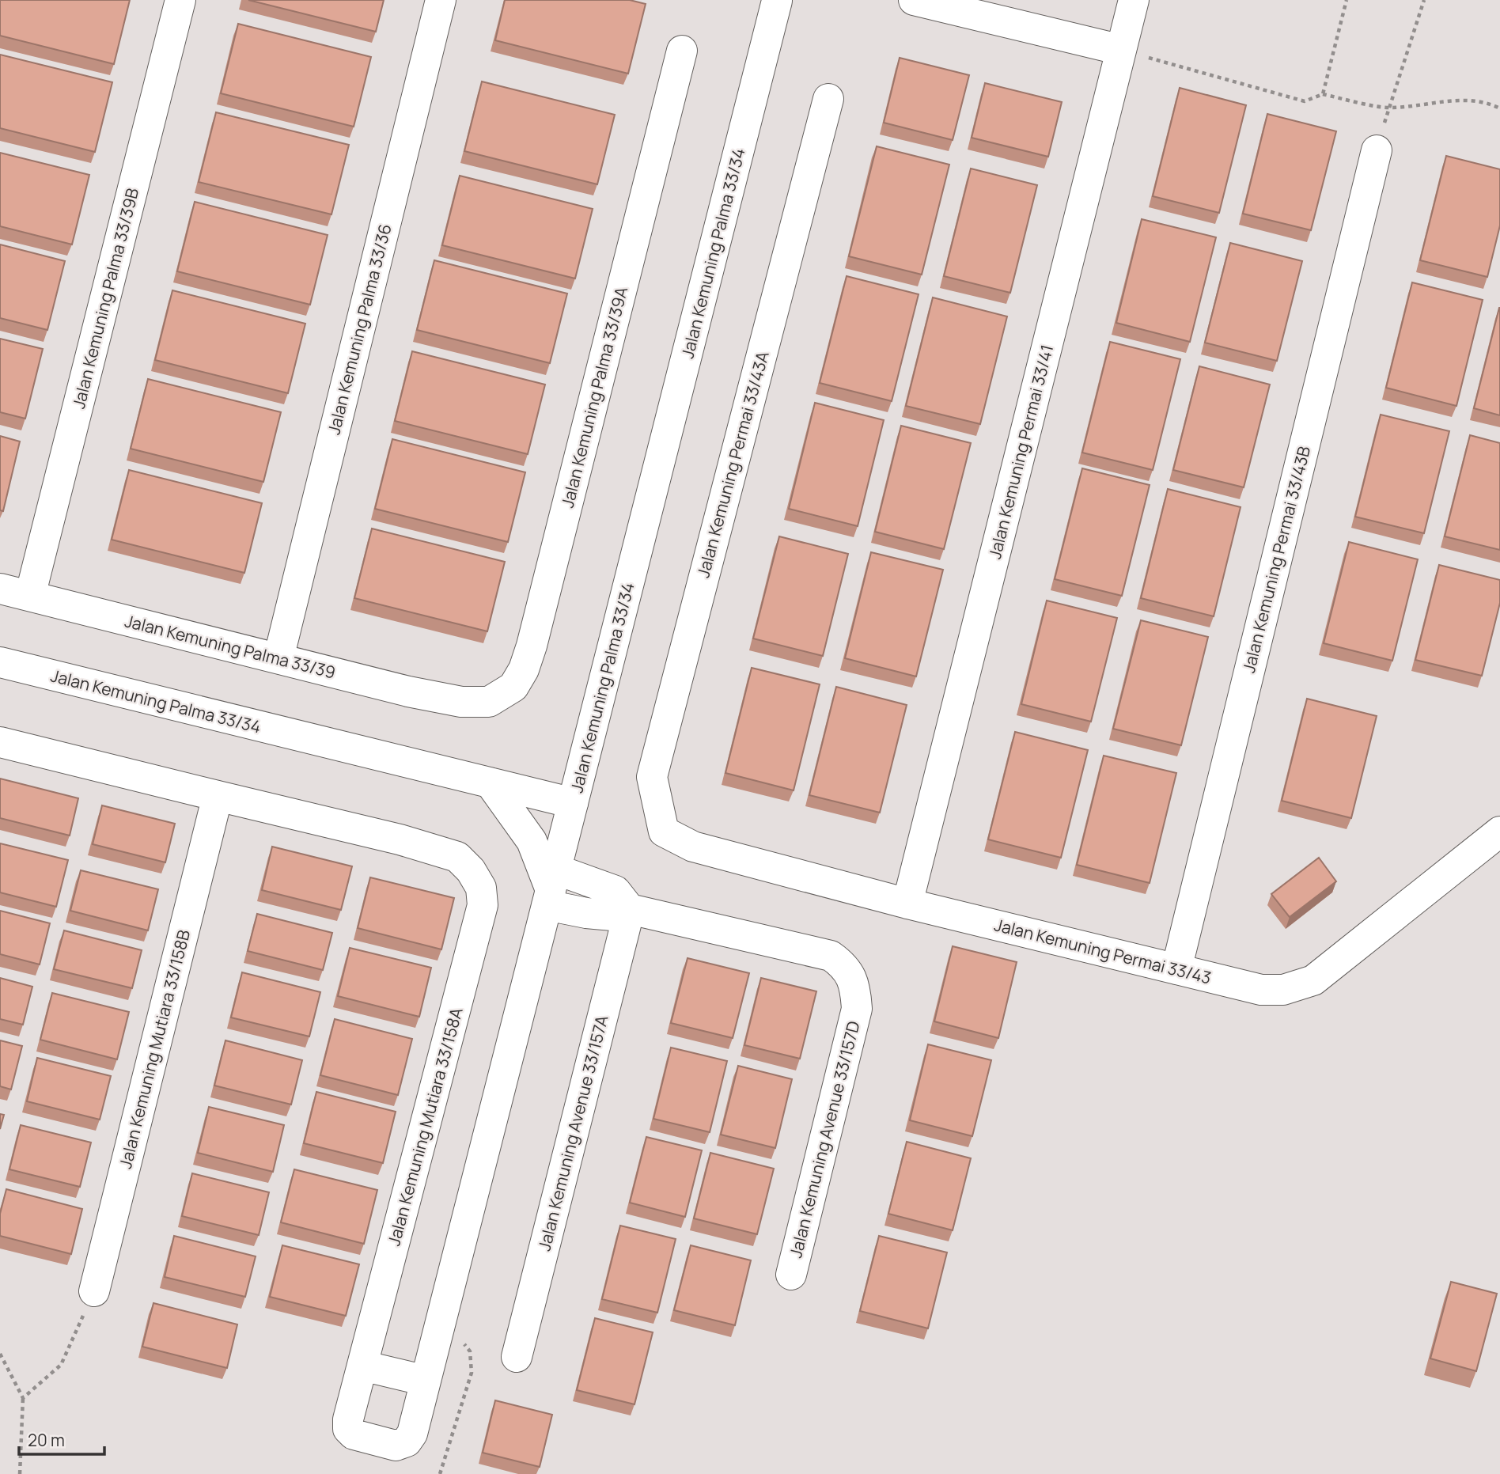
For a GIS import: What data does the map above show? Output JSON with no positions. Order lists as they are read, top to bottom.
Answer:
{
  "streets": {
    "street": [
      "Jalan Kemuning Palma 33/34",
      "Jalan Kemuning Palma 33/39B",
      "Jalan Kemuning Palma 33/36",
      "Jalan Kemuning Palma 33/39A",
      "Jalan Kemuning Permai 33/41",
      "Jalan Kemuning Permai 33/43A",
      "Jalan Kemuning Permai 33/43B",
      "Jalan Kemuning Palma 33/39",
      "Jalan Kemuning Permai 33/43",
      "Jalan Kemuning Mutiara 33/158B",
      "Jalan Kemuning Mutiara 33/158A",
      "Jalan Kemuning Avenue 33/157A",
      "Jalan Kemuning Avenue 33/157D"
    ]
  },
  "crossings": [
    ["Jalan Kemuning Palma 33/39B", "Jalan Kemuning Palma 33/39"],
    ["Jalan Kemuning Palma 33/36", "Jalan Kemuning Palma 33/39"],
    ["Jalan Kemuning Palma 33/39A", "Jalan Kemuning Palma 33/39"],
    ["Jalan Kemuning Permai 33/41", "Jalan Kemuning Permai 33/43"],
    ["Jalan Kemuning Permai 33/43A", "Jalan Kemuning Permai 33/43"],
    ["Jalan Kemuning Permai 33/43B", "Jalan Kemuning Permai 33/43"],
    ["Jalan Kemuning Mutiara 33/158B", "Jalan Kemuning Mutiara 33/158A"],
    ["Jalan Kemuning Avenue 33/157A", "Jalan Kemuning Avenue 33/157D"]
  ],
  "scale_bar": "20 m"
}
